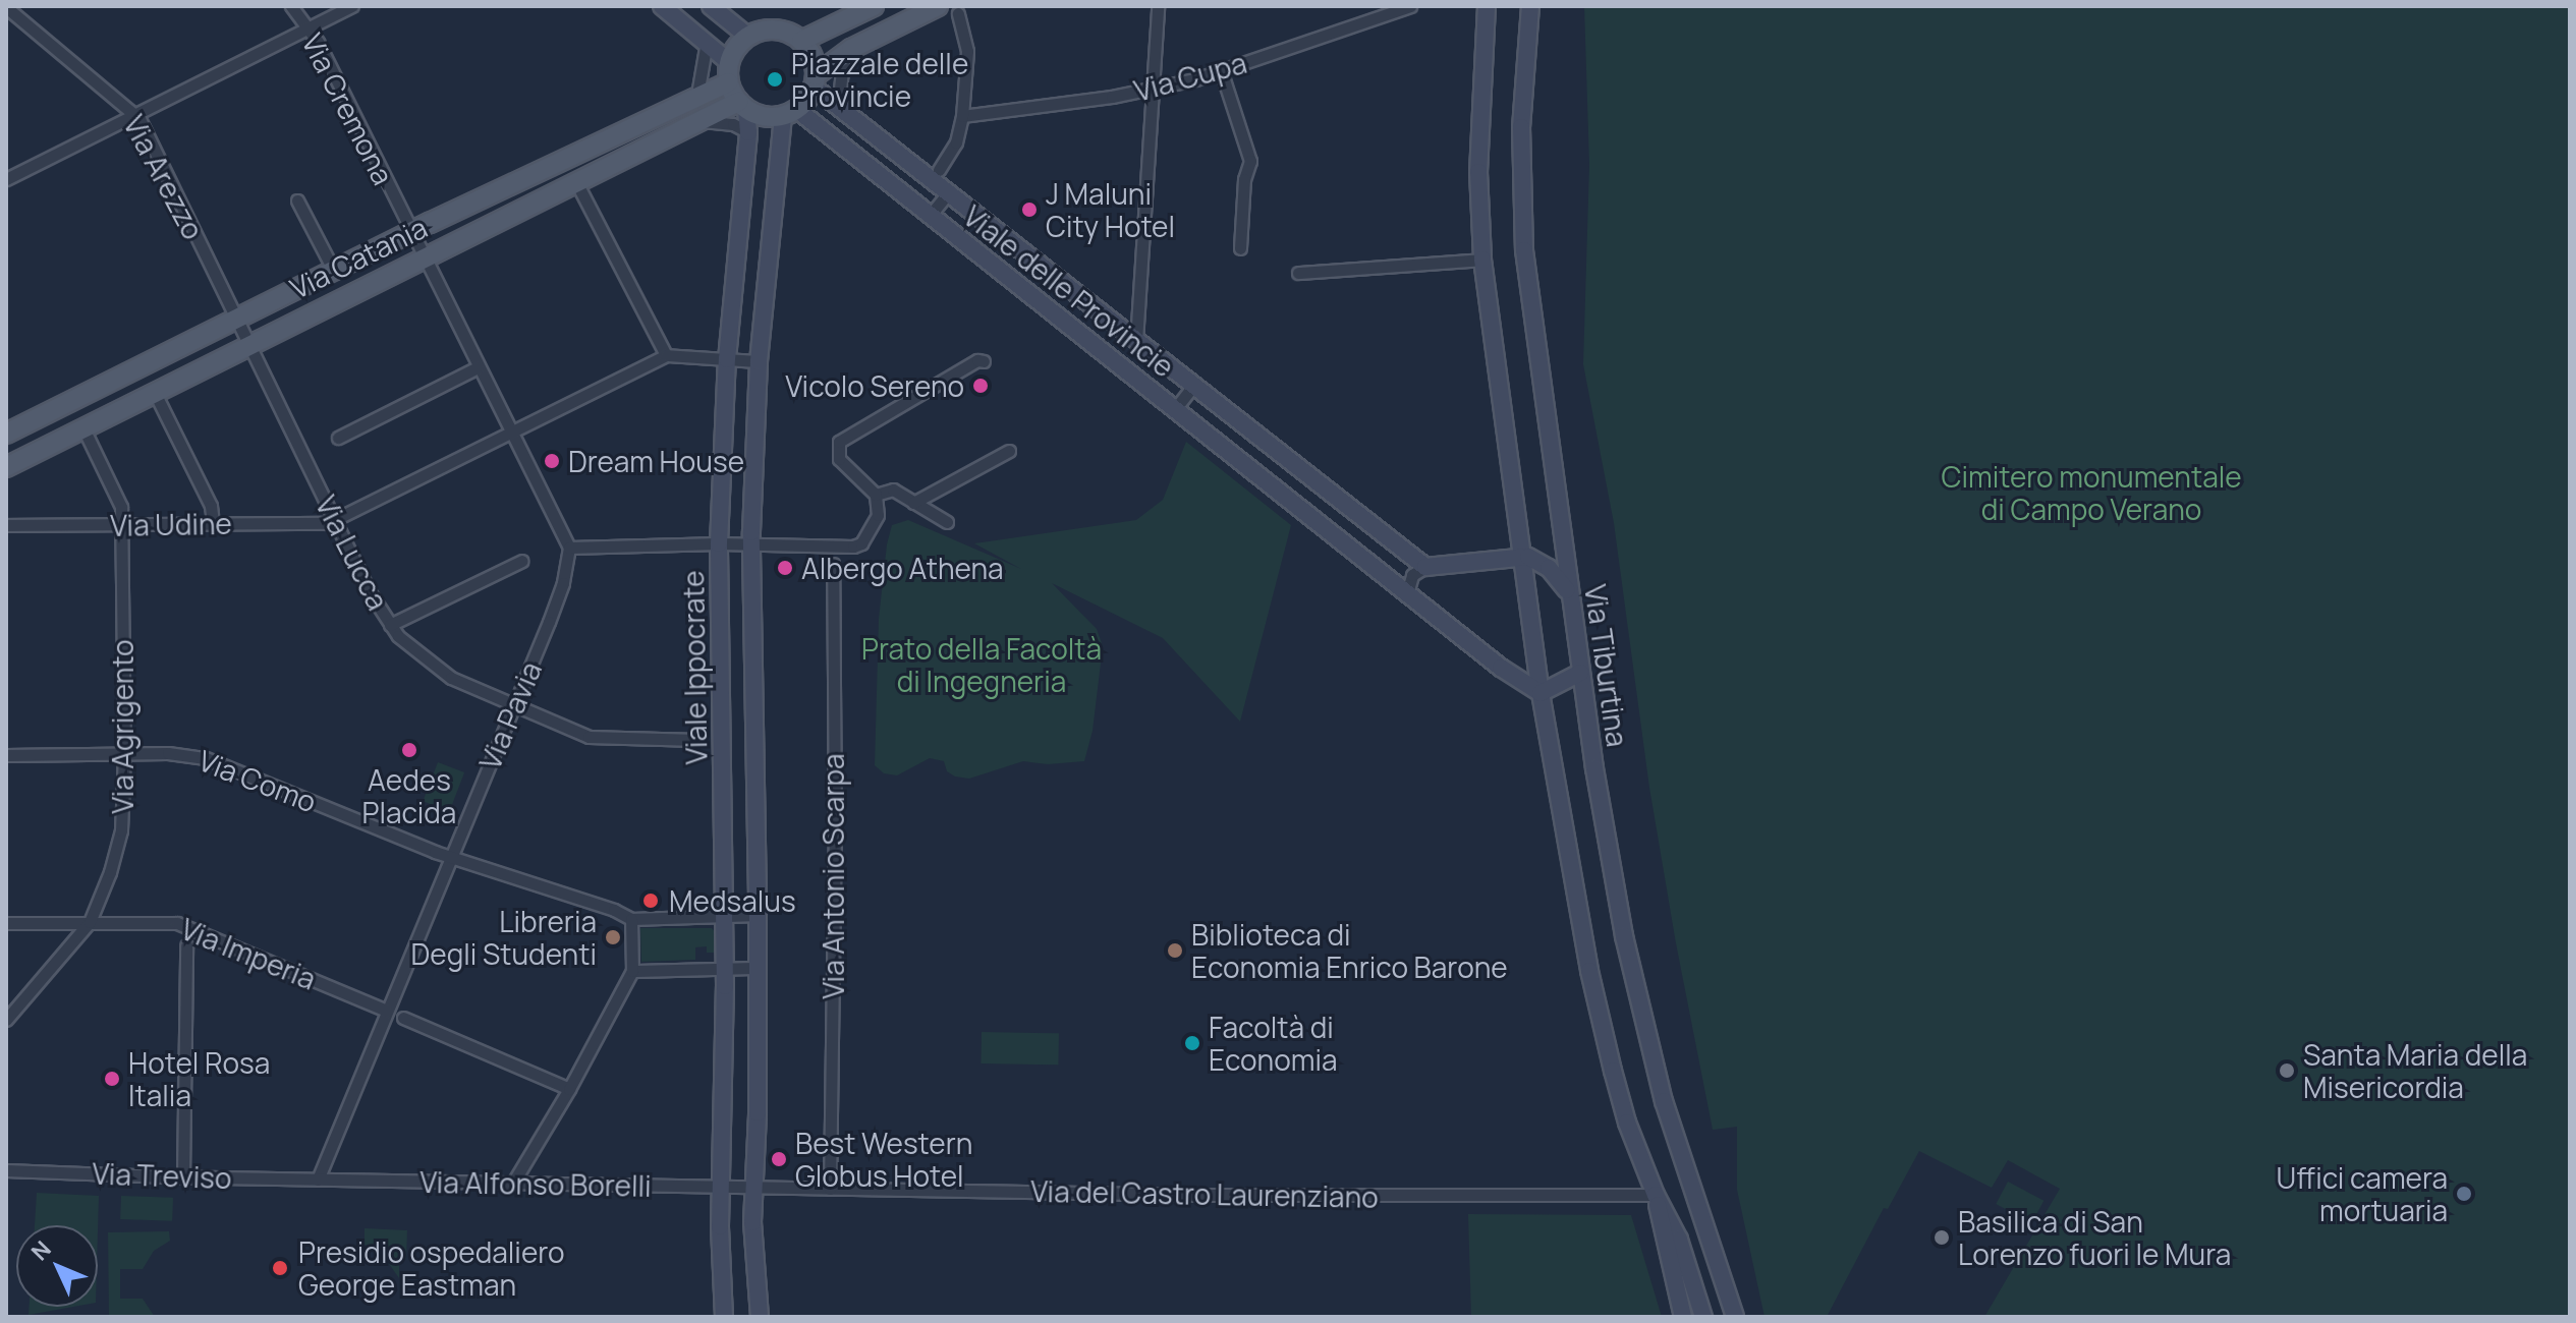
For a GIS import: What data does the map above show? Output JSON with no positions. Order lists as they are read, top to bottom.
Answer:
{
  "streets": {
    "main road": ["Via Catania"],
    "street": [
      "Via Cupa",
      "Via Cremona",
      "Via Arezzo",
      "Viale delle Provincie",
      "Via Udine",
      "Via Lucca",
      "Via Tiburtina",
      "Viale Ippocrate",
      "Via Pavia",
      "Via Agrigento",
      "Via Como",
      "Via Antonio Scarpa",
      "Via Imperia",
      "Via Treviso",
      "Via Alfonso Borelli",
      "Via del Castro Laurenziano"
    ]
  },
  "crossings": [
    ["Via Cremona", "Via Catania"],
    ["Via Arezzo", "Via Catania"],
    ["Via Arezzo", "Via Lucca"],
    ["Via Catania", "Viale delle Provincie"],
    ["Via Catania", "Via Lucca"],
    ["Via Catania", "Viale Ippocrate"],
    ["Via Catania", "Via Agrigento"],
    ["Viale delle Provincie", "Viale Ippocrate"],
    ["Via Udine", "Via Lucca"],
    ["Via Udine", "Via Agrigento"],
    ["Via Lucca", "Via Pavia"],
    ["Viale Ippocrate", "Via Alfonso Borelli"],
    ["Viale Ippocrate", "Via del Castro Laurenziano"],
    ["Via Pavia", "Via Como"],
    ["Via Pavia", "Via Imperia"],
    ["Via Pavia", "Via Treviso"],
    ["Via Pavia", "Via Alfonso Borelli"],
    ["Via Agrigento", "Via Como"],
    ["Via Agrigento", "Via Imperia"],
    ["Via Antonio Scarpa", "Via del Castro Laurenziano"],
    ["Via Treviso", "Via Alfonso Borelli"],
    ["Via Alfonso Borelli", "Via del Castro Laurenziano"]
  ],
  "parks": ["Cimitero monumentale di Campo Verano", "Prato della Facoltà di Ingegneria"],
  "places": [
    "Piazzale delle Provincie",
    "J Maluni City Hotel",
    "Vicolo Sereno",
    "Dream House",
    "Albergo Athena",
    "Aedes Placida",
    "Medsalus",
    "Libreria Degli Studenti",
    "Biblioteca di Economia Enrico Barone",
    "Facoltà di Economia",
    "Santa Maria della Misericordia",
    "Hotel Rosa Italia",
    "Best Western Globus Hotel",
    "Uffici camera mortuaria",
    "Basilica di San Lorenzo fuori le Mura",
    "Presidio ospedaliero George Eastman"
  ],
  "north": "top left"
}
